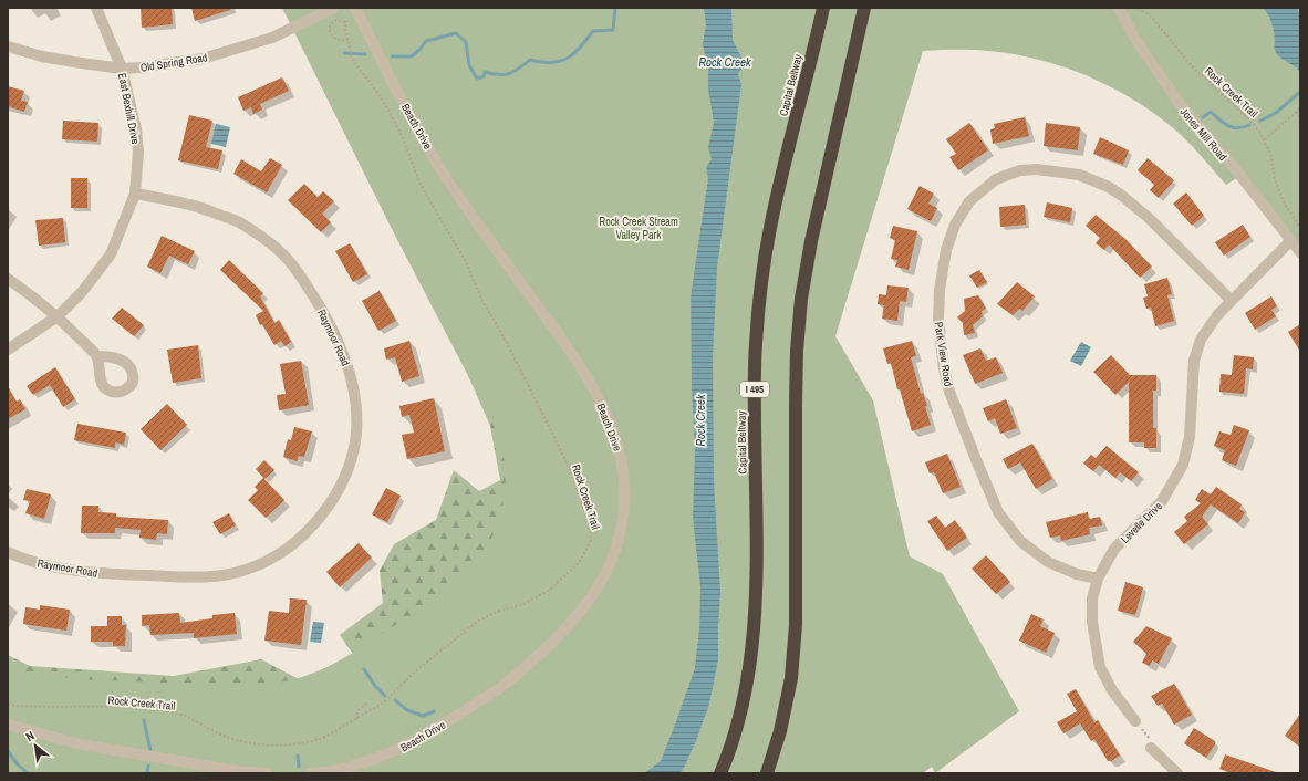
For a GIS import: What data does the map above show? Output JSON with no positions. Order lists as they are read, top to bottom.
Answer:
{
  "streets": {
    "highway": ["Capital Beltway", "I 495"],
    "street": [
      "Old Spring Road",
      "East Bexhill Drive",
      "Beach Drive",
      "Jones Mill Road",
      "Raymoor Road",
      "Park View Road",
      "Levelle Drive"
    ],
    "path": ["Rock Creek Trail"]
  },
  "crossings": [
    ["Old Spring Road", "East Bexhill Drive"],
    ["East Bexhill Drive", "Raymoor Road"],
    ["Jones Mill Road", "Levelle Drive"],
    ["Park View Road", "Levelle Drive"]
  ],
  "water": ["Rock Creek"],
  "parks": ["Rock Creek Stream Valley Park"],
  "north": "top left"
}
